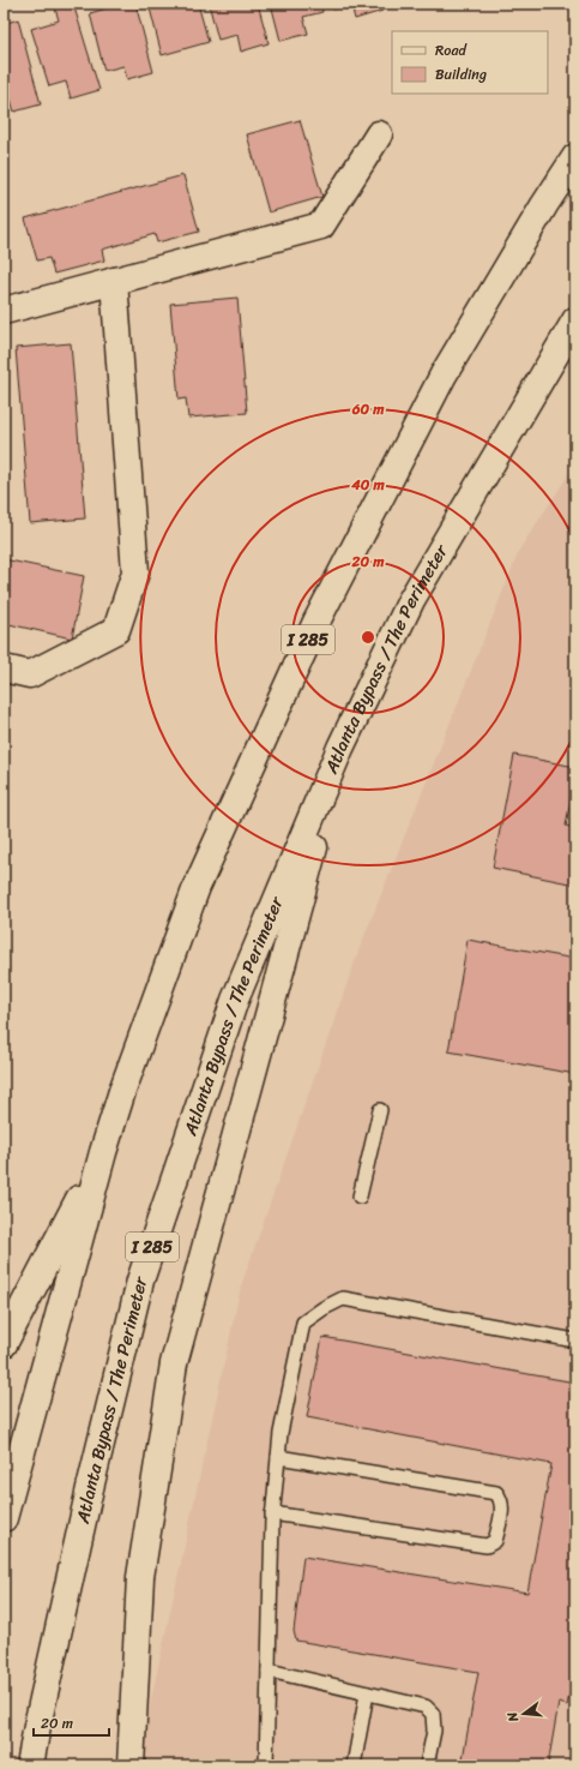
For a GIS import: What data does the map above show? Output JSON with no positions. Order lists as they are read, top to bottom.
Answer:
{
  "streets": {
    "main road": ["I 285", "Atlanta Bypass / The Perimeter"]
  },
  "legend": ["Road", "Building"],
  "scale_bar": "20 m",
  "north": "left",
  "rings": ["60 m", "40 m", "20 m"]
}
